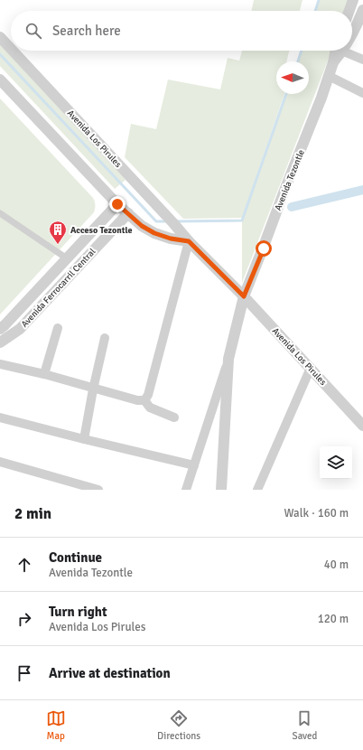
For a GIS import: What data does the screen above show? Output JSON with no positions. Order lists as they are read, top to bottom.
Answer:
{
  "streets": {
    "street": ["Avenida Los Pirules", "Avenida Tezontle", "Avenida Ferrocarril Central"]
  },
  "crossings": [
    ["Avenida Los Pirules", "Avenida Tezontle"]
  ],
  "places": {
    "building": ["Acceso Tezontle"]
  },
  "north": "left",
  "page": {
    "search": "Search here",
    "heading": ["2 min", "Walk · 160 m"],
    "list": [
      ["Continue", "Avenida Tezontle", "40 m"],
      ["Turn right", "Avenida Los Pirules", "120 m"],
      "Arrive at destination"
    ],
    "nav": ["Map", "Directions", "Saved"]
  }
}
